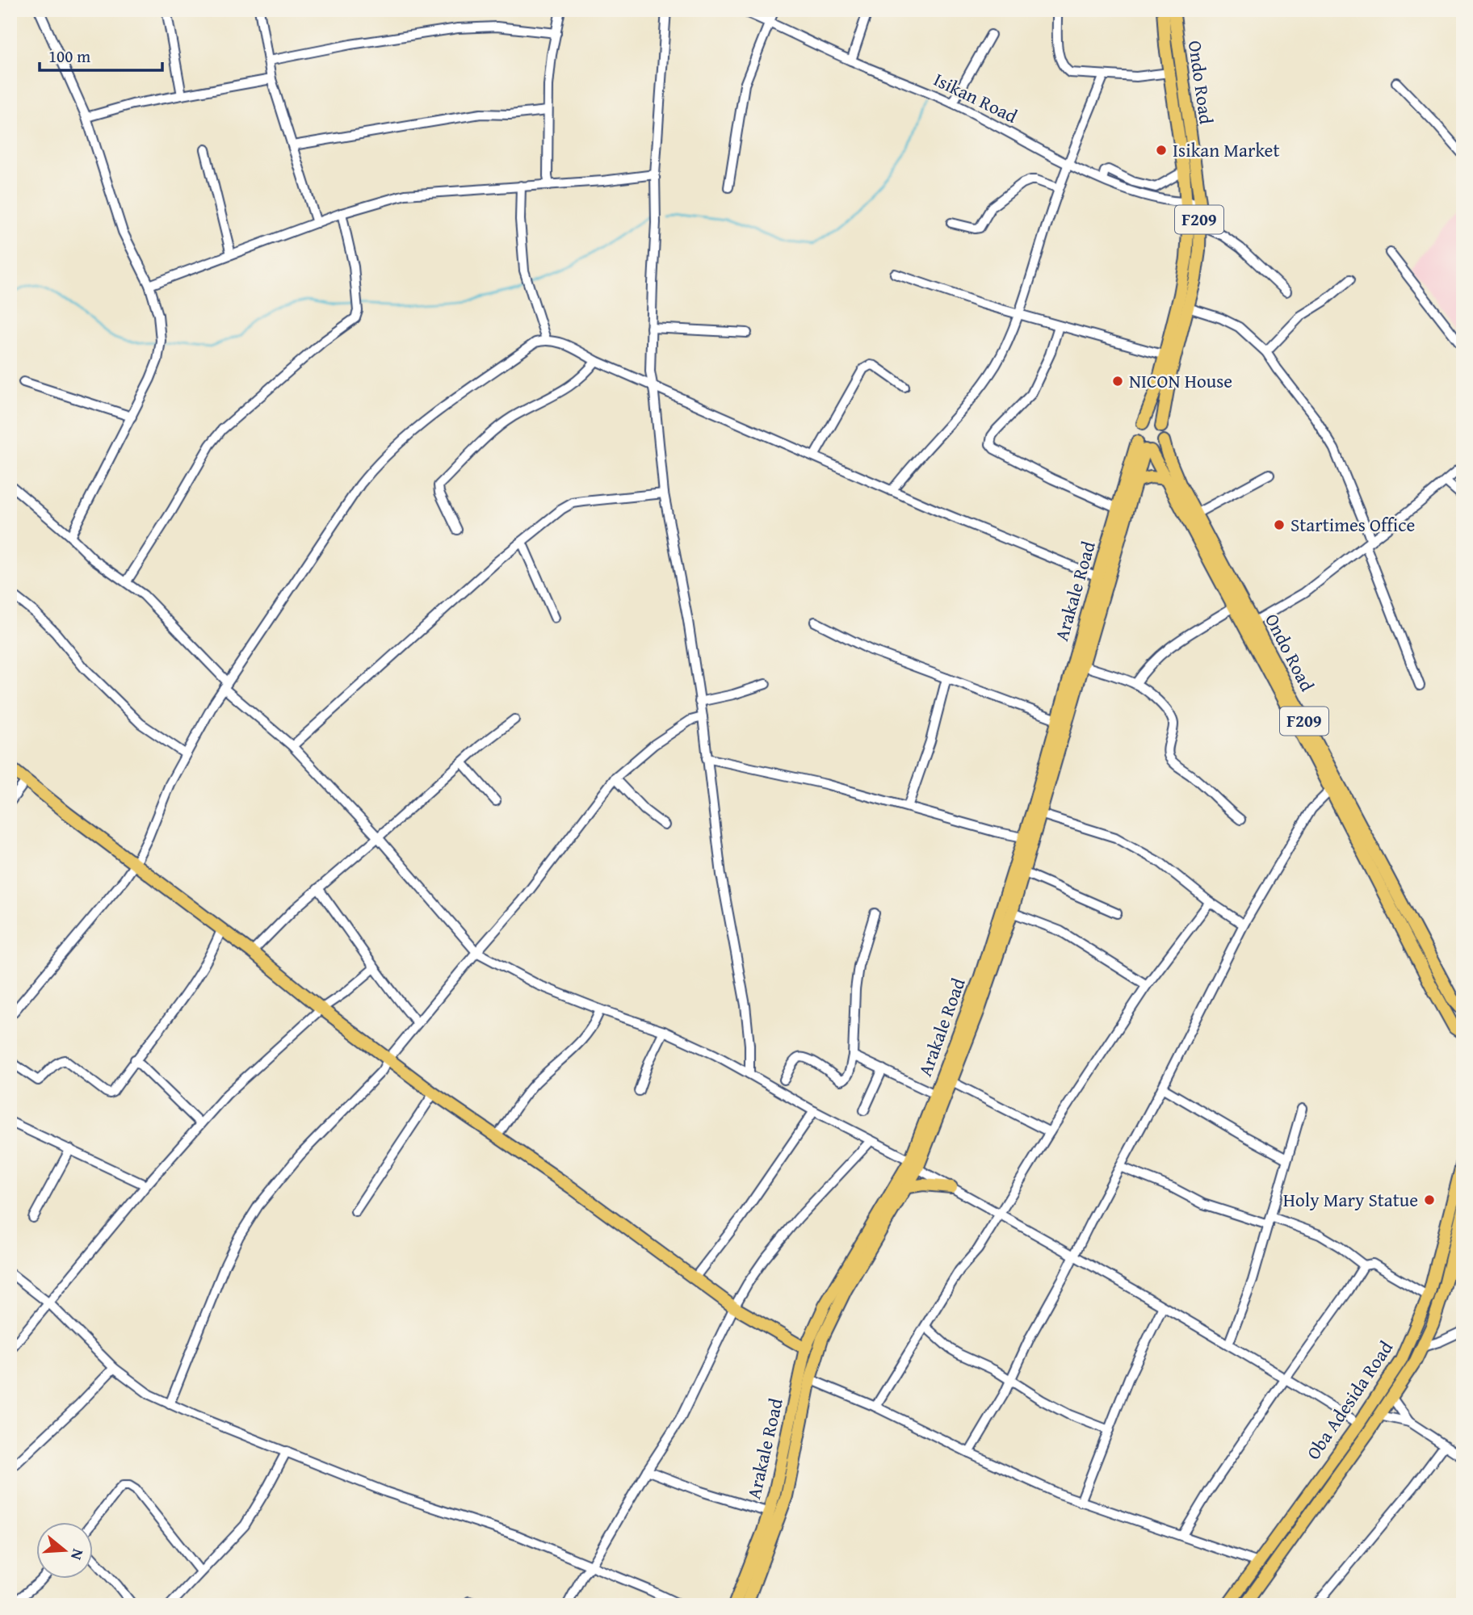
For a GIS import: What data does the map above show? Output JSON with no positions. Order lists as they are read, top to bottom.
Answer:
{
  "streets": {
    "main road": [
      "Ondo Road",
      "F209",
      "Arakale Road",
      "Oba Adesida Road"
    ],
    "street": ["Isikan Road"]
  },
  "crossings": [
    ["Ondo Road", "Isikan Road"],
    ["Ondo Road", "F209"],
    ["Ondo Road", "Arakale Road"],
    ["F209", "Arakale Road"]
  ],
  "places": [
    "Isikan Market",
    "NICON House",
    "Startimes Office",
    "Holy Mary Statue"
  ],
  "scale_bar": "100 m",
  "north": "right"
}
